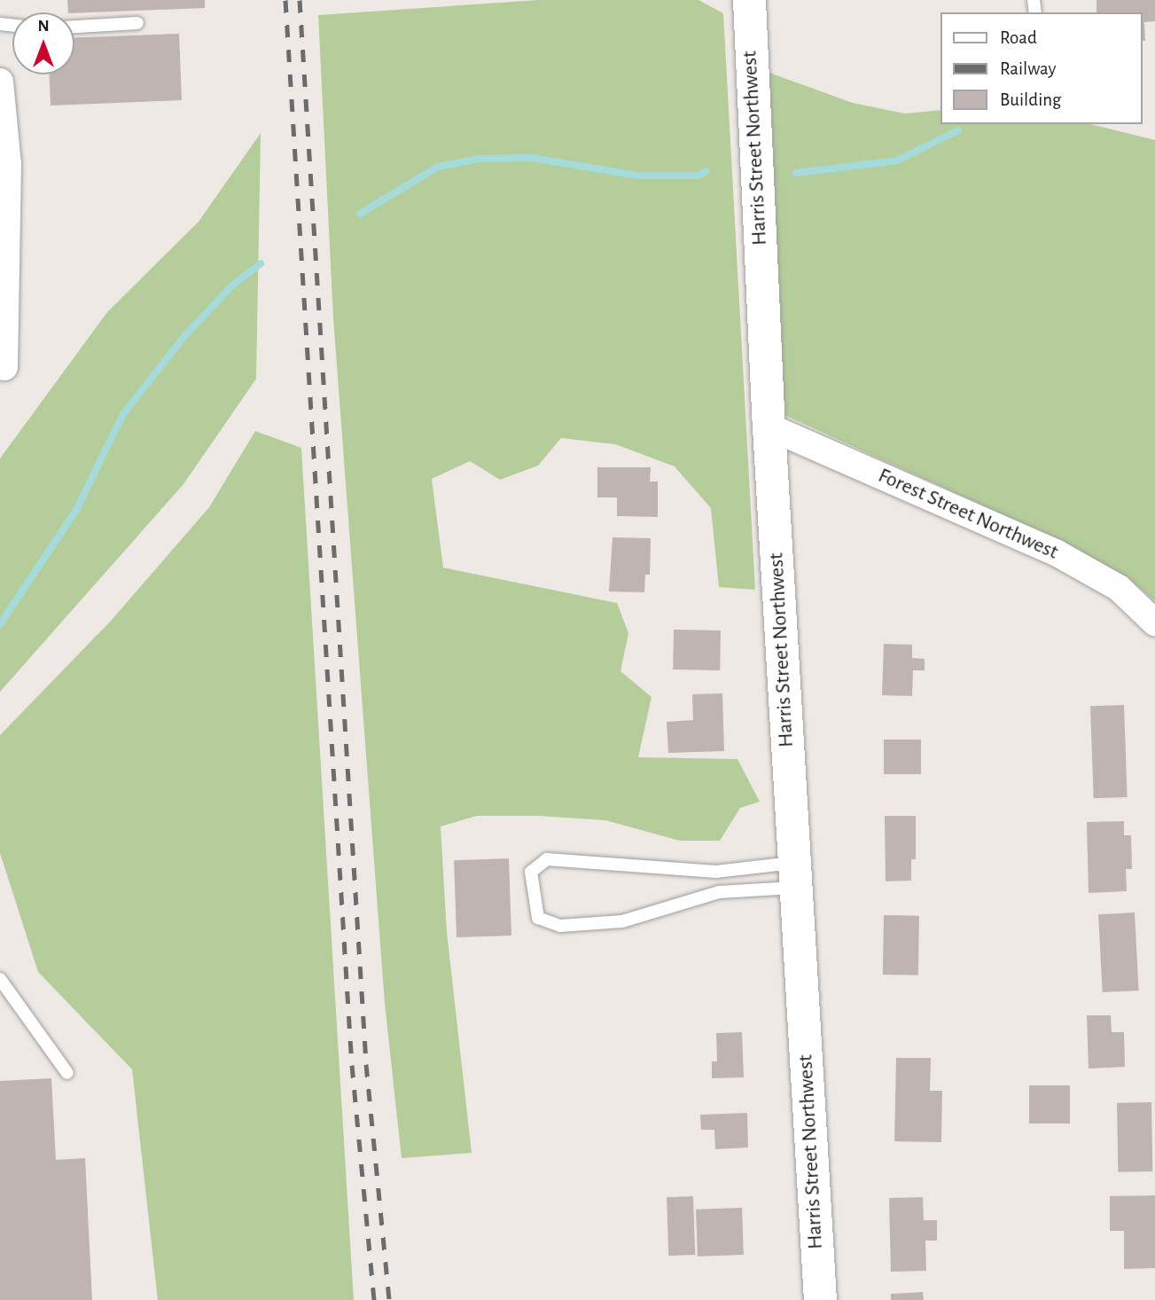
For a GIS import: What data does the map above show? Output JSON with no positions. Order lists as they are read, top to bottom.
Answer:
{
  "streets": {
    "street": ["Harris Street Northwest", "Forest Street Northwest"]
  },
  "crossings": [
    ["Harris Street Northwest", "Forest Street Northwest"]
  ],
  "legend": ["Road", "Railway", "Building"],
  "north": "top"
}
